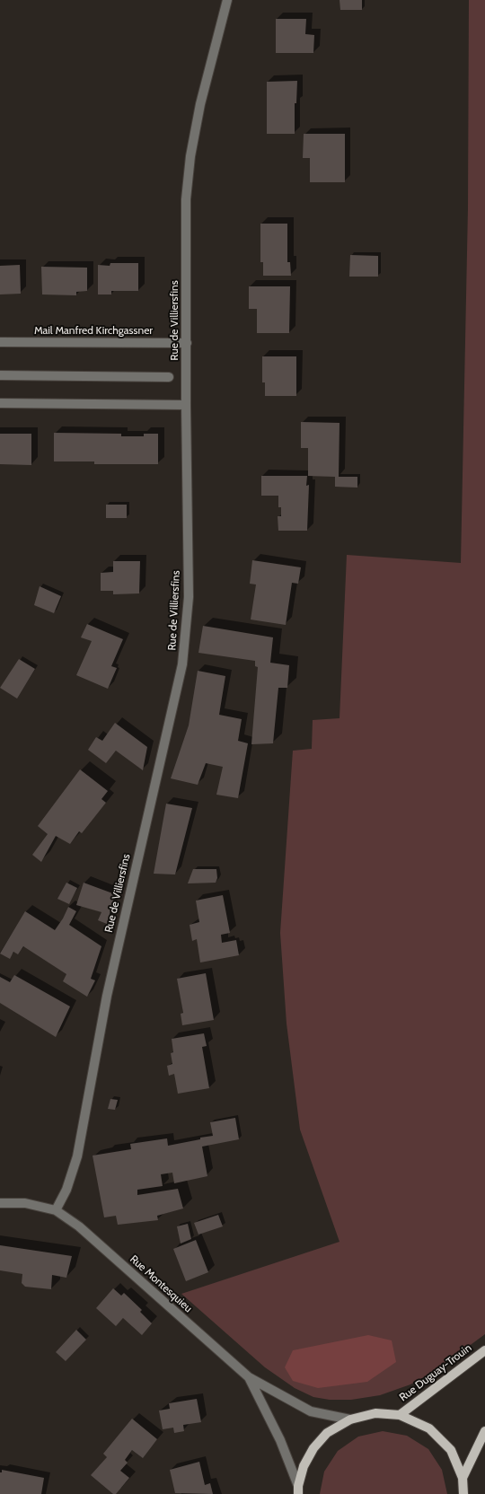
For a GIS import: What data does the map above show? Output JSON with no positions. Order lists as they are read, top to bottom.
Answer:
{
  "streets": {
    "main road": ["Rue Duguay-Trouin"],
    "street": ["Rue de Villiersfins", "Mail Manfred Kirchgassner", "Rue Montesquieu"]
  },
  "crossings": [
    ["Rue de Villiersfins", "Mail Manfred Kirchgassner"],
    ["Rue de Villiersfins", "Rue Montesquieu"]
  ]
}
